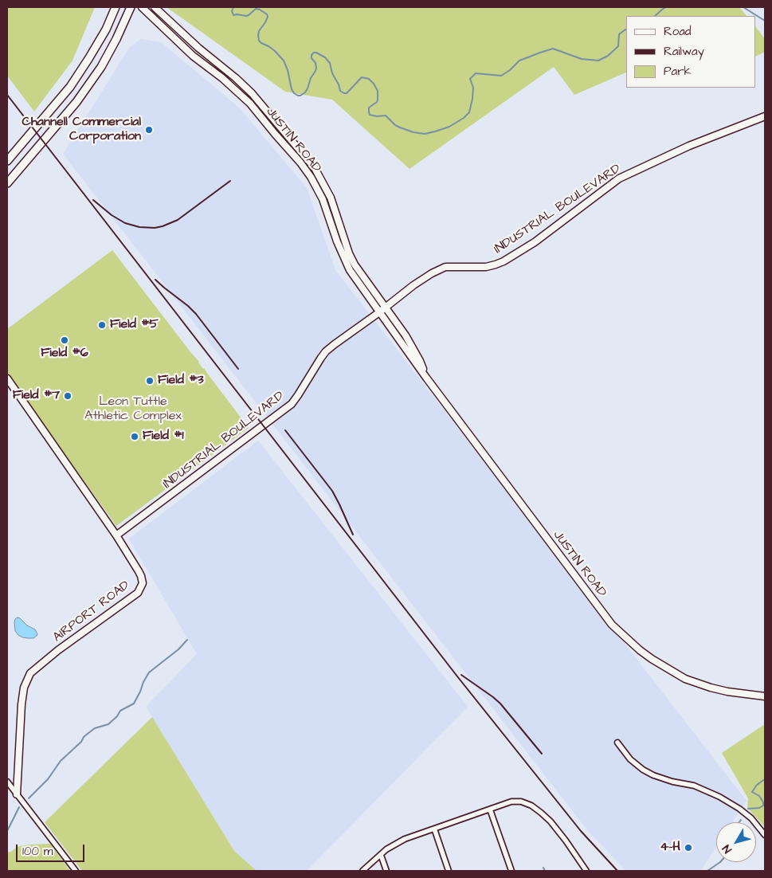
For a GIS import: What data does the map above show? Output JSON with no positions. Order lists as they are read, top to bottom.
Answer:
{
  "streets": {
    "street": ["JUSTIN ROAD", "INDUSTRIAL BOULEVARD", "AIRPORT ROAD"]
  },
  "crossings": [
    ["JUSTIN ROAD", "INDUSTRIAL BOULEVARD"],
    ["INDUSTRIAL BOULEVARD", "AIRPORT ROAD"]
  ],
  "parks": ["Leon Tuttle Athletic Complex"],
  "places": [
    "Channell Commercial Corporation",
    "Field #5",
    "Field #6",
    "Field #3",
    "Field #7",
    "Field #1",
    "4-H"
  ],
  "legend": ["Road", "Railway", "Park"],
  "scale_bar": "100 m",
  "north": "bottom left"
}
